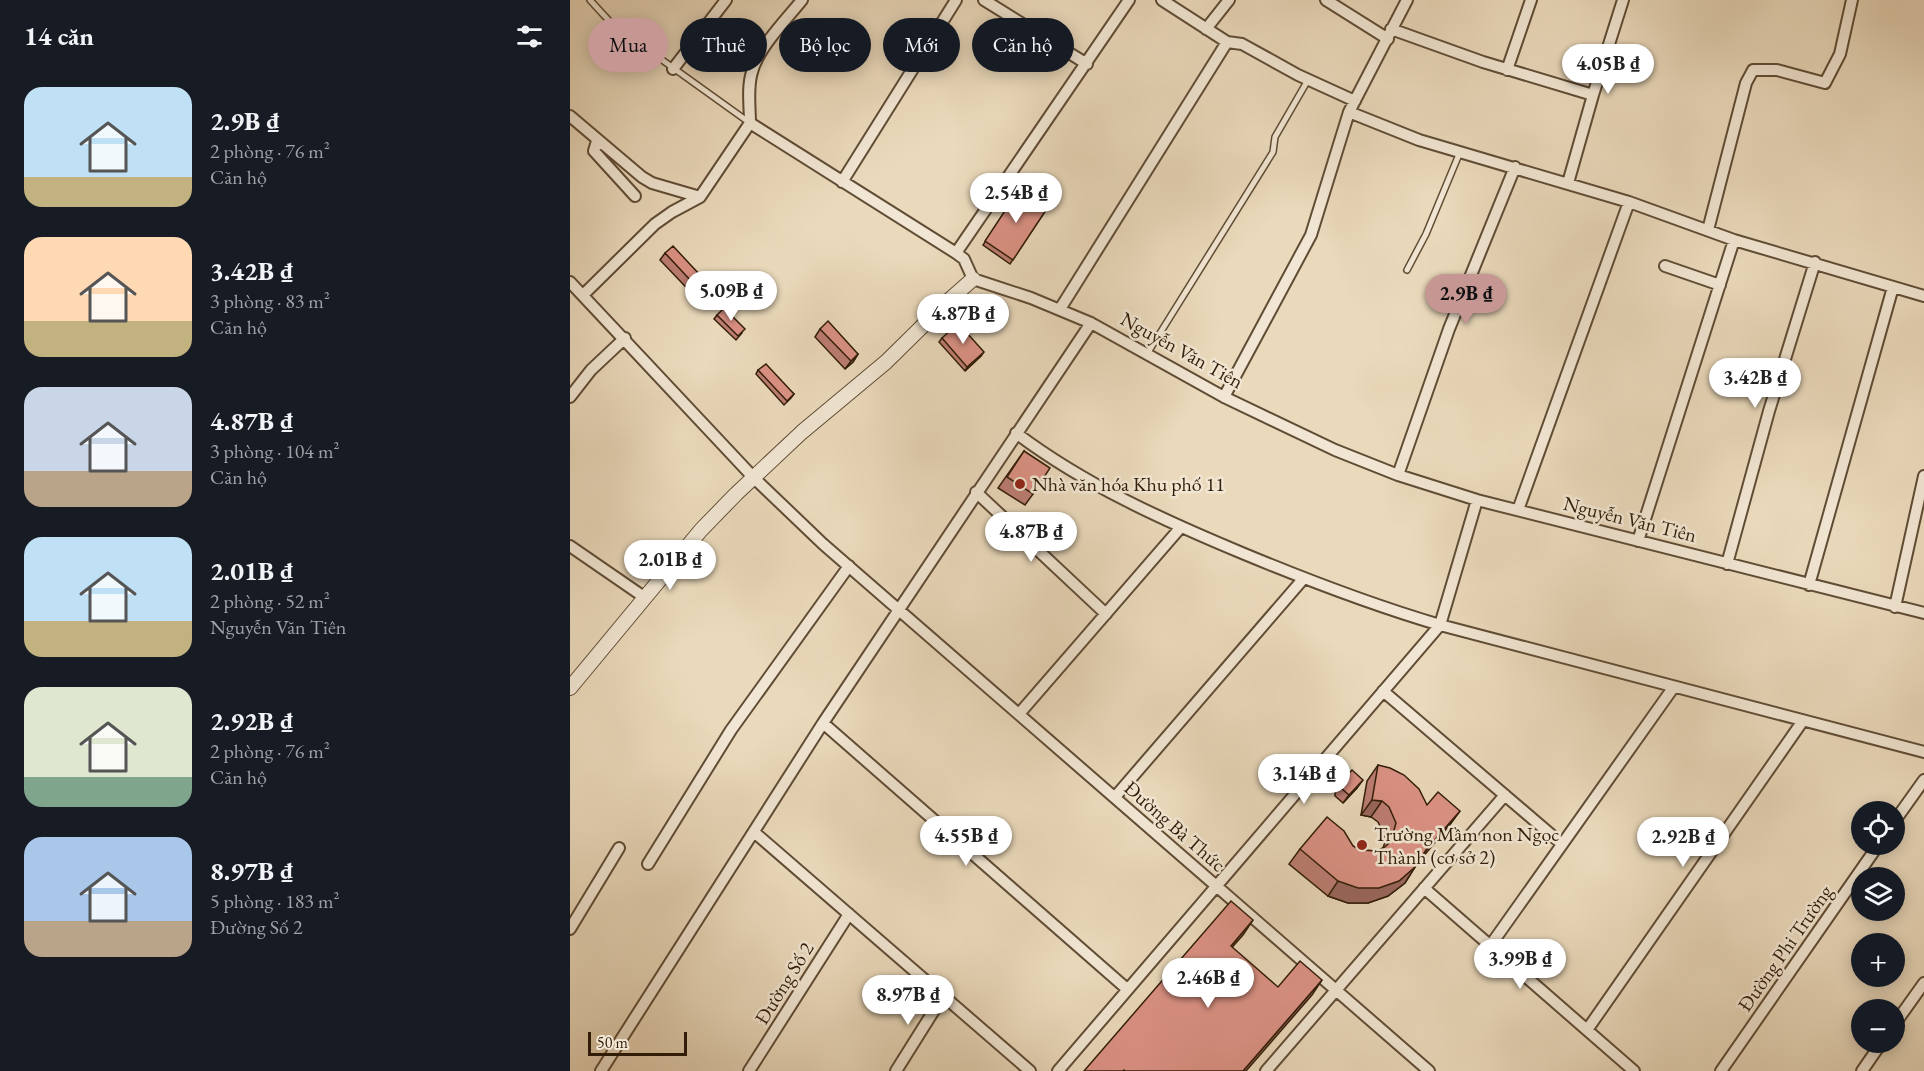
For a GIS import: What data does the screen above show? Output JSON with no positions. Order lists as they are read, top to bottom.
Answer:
{
  "streets": {
    "street": [
      "Nguyễn Văn Tiên",
      "Đường Bà Thức",
      "Đường Phi Trường",
      "Đường Số 2"
    ]
  },
  "places": ["Nhà văn hóa Khu phố 11", "Trường Mầm non Ngọc Thành (cơ sở 2)"],
  "scale_bar": "50 m",
  "page": {
    "heading": "14 căn",
    "chip": [
      "Mua",
      "Thuê",
      "Bộ lọc",
      "Mới",
      "Căn hộ"
    ],
    "price": [
      "4.05B ₫",
      "2.54B ₫",
      "5.09B ₫",
      "2.9B ₫",
      "4.87B ₫",
      "3.42B ₫",
      "4.87B ₫",
      "2.01B ₫",
      "3.14B ₫",
      "4.55B ₫",
      "2.92B ₫",
      "3.99B ₫",
      "2.46B ₫",
      "8.97B ₫"
    ],
    "list": [
      {
        "name": "2.9B ₫",
        "note": "2 phòng · 76 m² · Căn hộ"
      },
      {
        "name": "3.42B ₫",
        "note": "3 phòng · 83 m² · Căn hộ"
      },
      {
        "name": "4.87B ₫",
        "note": "3 phòng · 104 m² · Căn hộ"
      },
      {
        "name": "2.01B ₫",
        "note": "2 phòng · 52 m² · Nguyễn Văn Tiên"
      },
      {
        "name": "2.92B ₫",
        "note": "2 phòng · 76 m² · Căn hộ"
      },
      {
        "name": "8.97B ₫",
        "note": "5 phòng · 183 m² · Đường Số 2"
      }
    ],
    "map_buttons": ["+", "−"],
    "scale": "50 m"
  }
}
